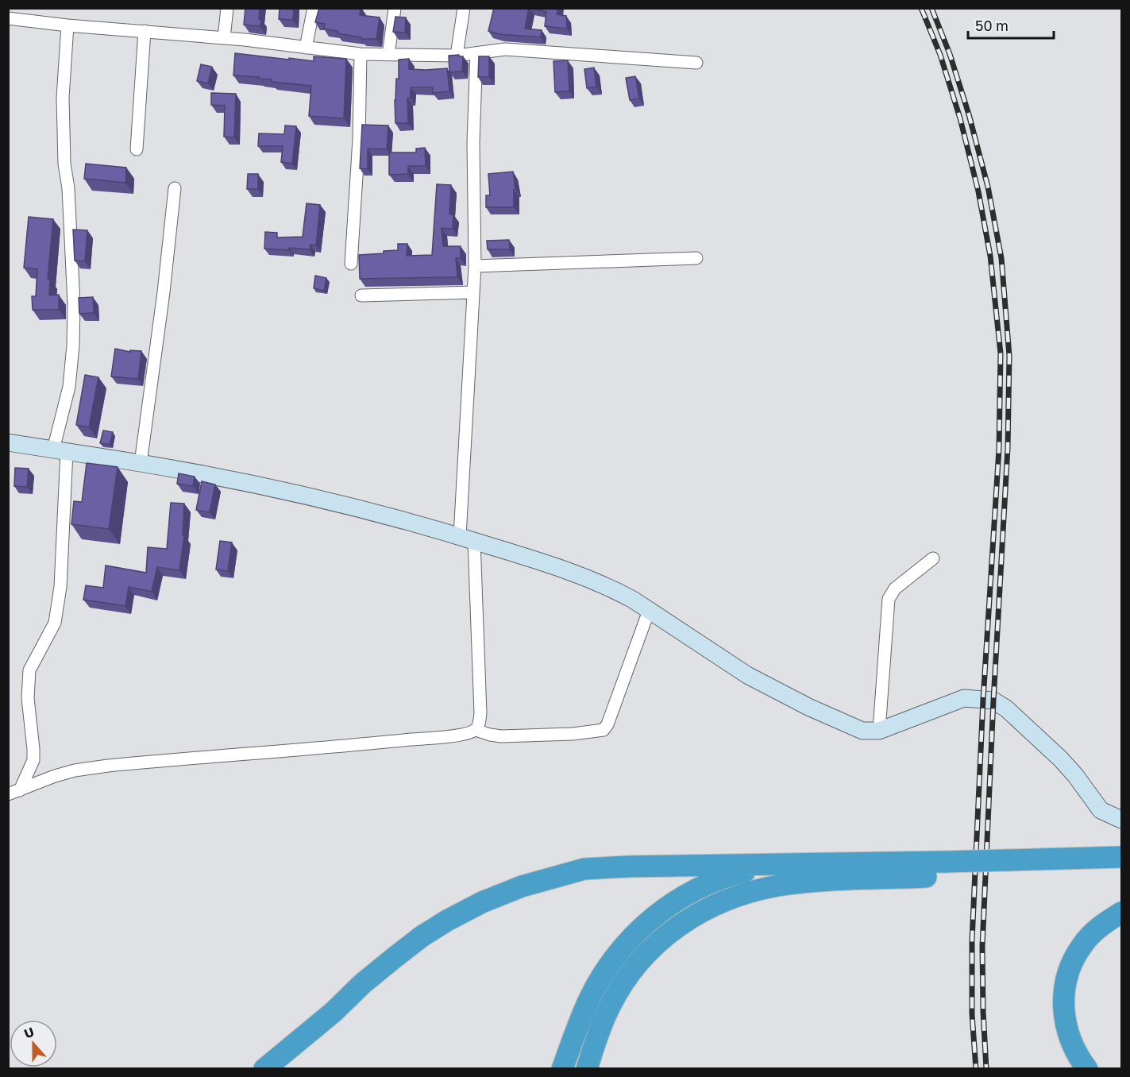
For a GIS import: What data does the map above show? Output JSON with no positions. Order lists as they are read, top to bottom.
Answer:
{
  "scale_bar": "50 m",
  "north": "top"
}
